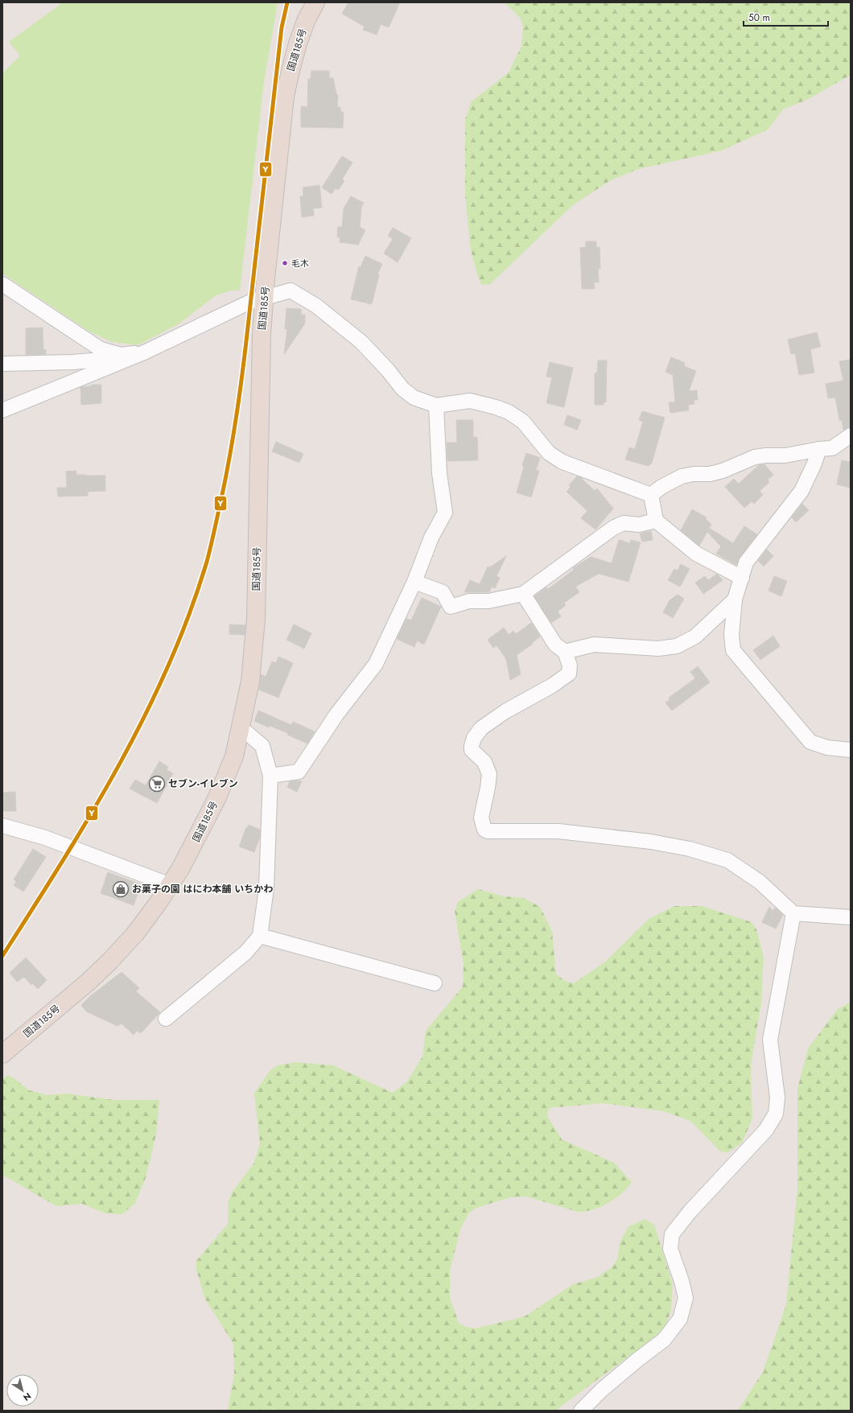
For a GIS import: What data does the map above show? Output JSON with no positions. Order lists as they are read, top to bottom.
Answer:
{
  "streets": {
    "highway": ["国道185号"]
  },
  "places": {
    "other": ["毛木"],
    "supermarket": ["セブン-イレブン"],
    "shop": ["お菓子の園 はにわ本舗 いちかわ"]
  },
  "lines": ["transit line Y"],
  "scale_bar": "50 m",
  "north": "bottom right"
}
